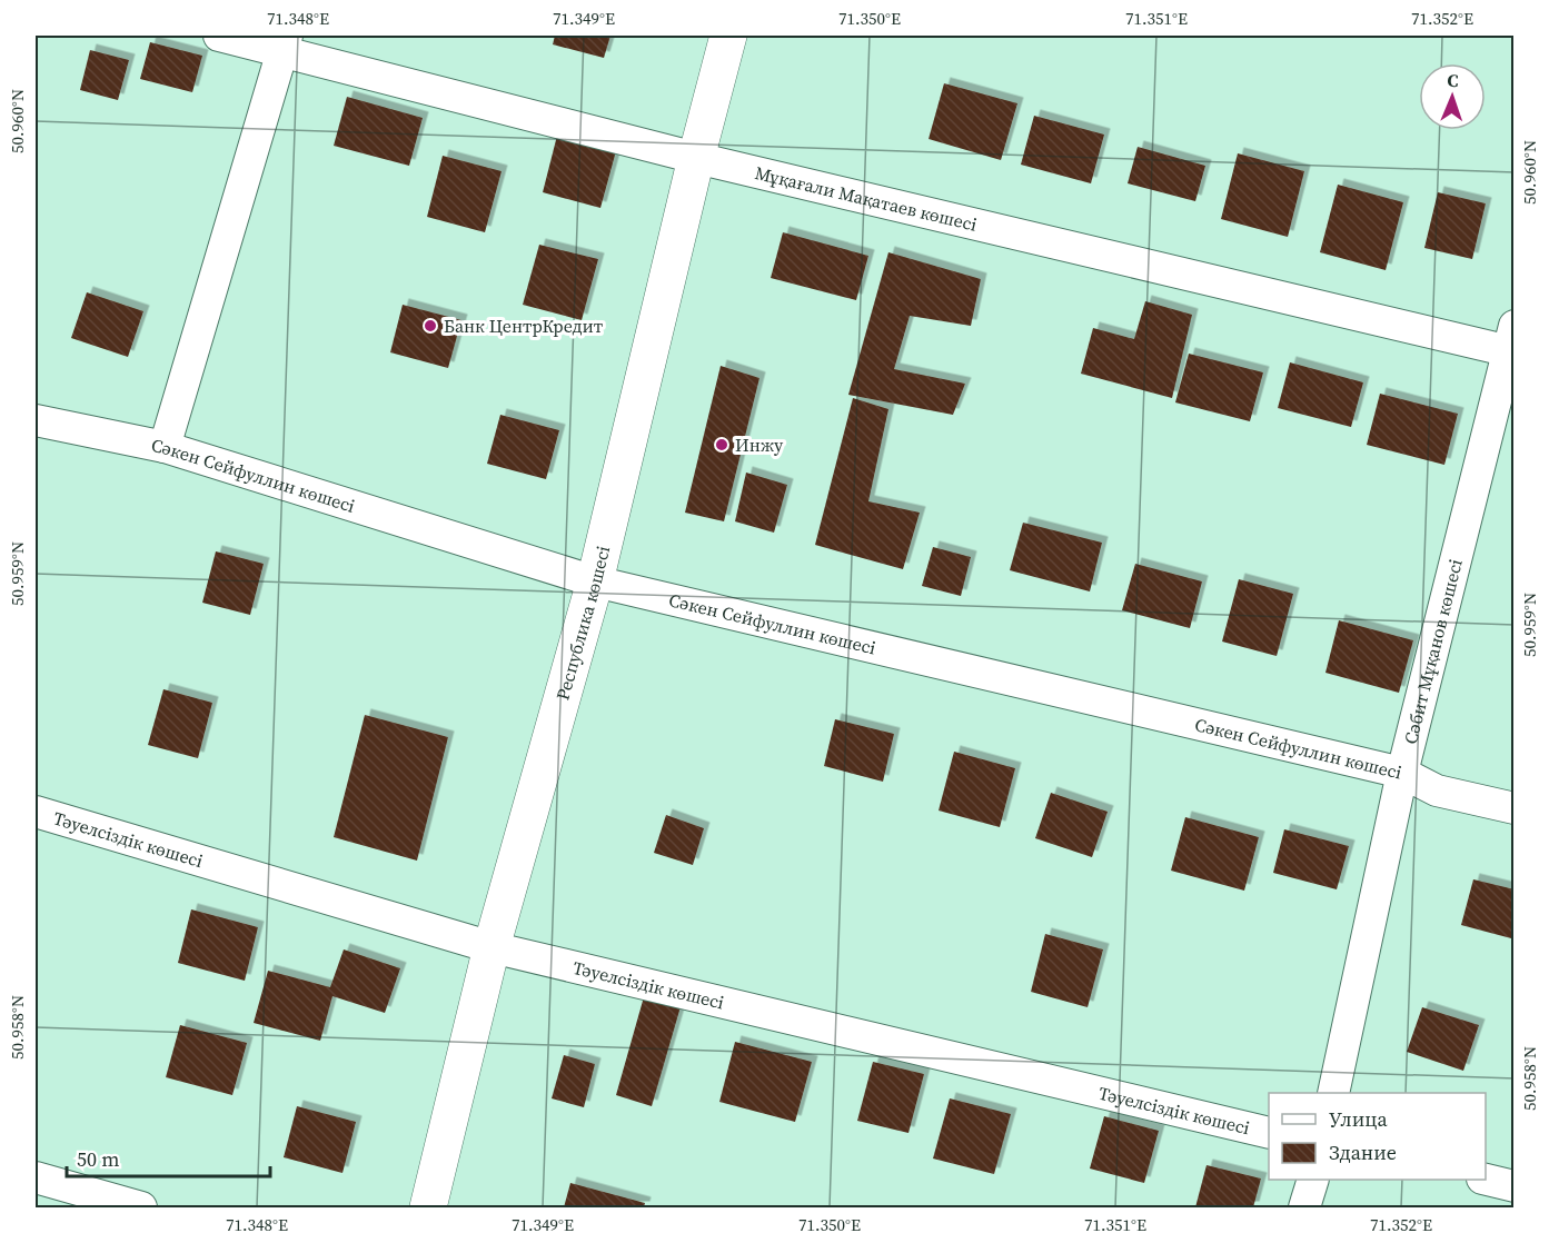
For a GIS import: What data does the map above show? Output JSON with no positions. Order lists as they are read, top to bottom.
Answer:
{
  "streets": {
    "street": [
      "Мұқағали Мақатаев көшесі",
      "Сәкен Сейфуллин көшесі",
      "Республика көшесі",
      "Сәбит Мұқанов көшесі",
      "Тәуелсіздік көшесі"
    ]
  },
  "crossings": [
    ["Мұқағали Мақатаев көшесі", "Республика көшесі"],
    ["Мұқағали Мақатаев көшесі", "Сәбит Мұқанов көшесі"],
    ["Сәкен Сейфуллин көшесі", "Республика көшесі"],
    ["Сәкен Сейфуллин көшесі", "Сәбит Мұқанов көшесі"],
    ["Республика көшесі", "Тәуелсіздік көшесі"]
  ],
  "places": ["Банк ЦентрКредит", "Инжу"],
  "legend": ["Улица", "Здание"],
  "scale_bar": "50 m",
  "north": "top",
  "coordinates": [
    "71.348°E",
    "71.349°E",
    "71.350°E",
    "71.351°E",
    "71.352°E",
    "50.960°N",
    "50.959°N",
    "50.958°N"
  ]
}
